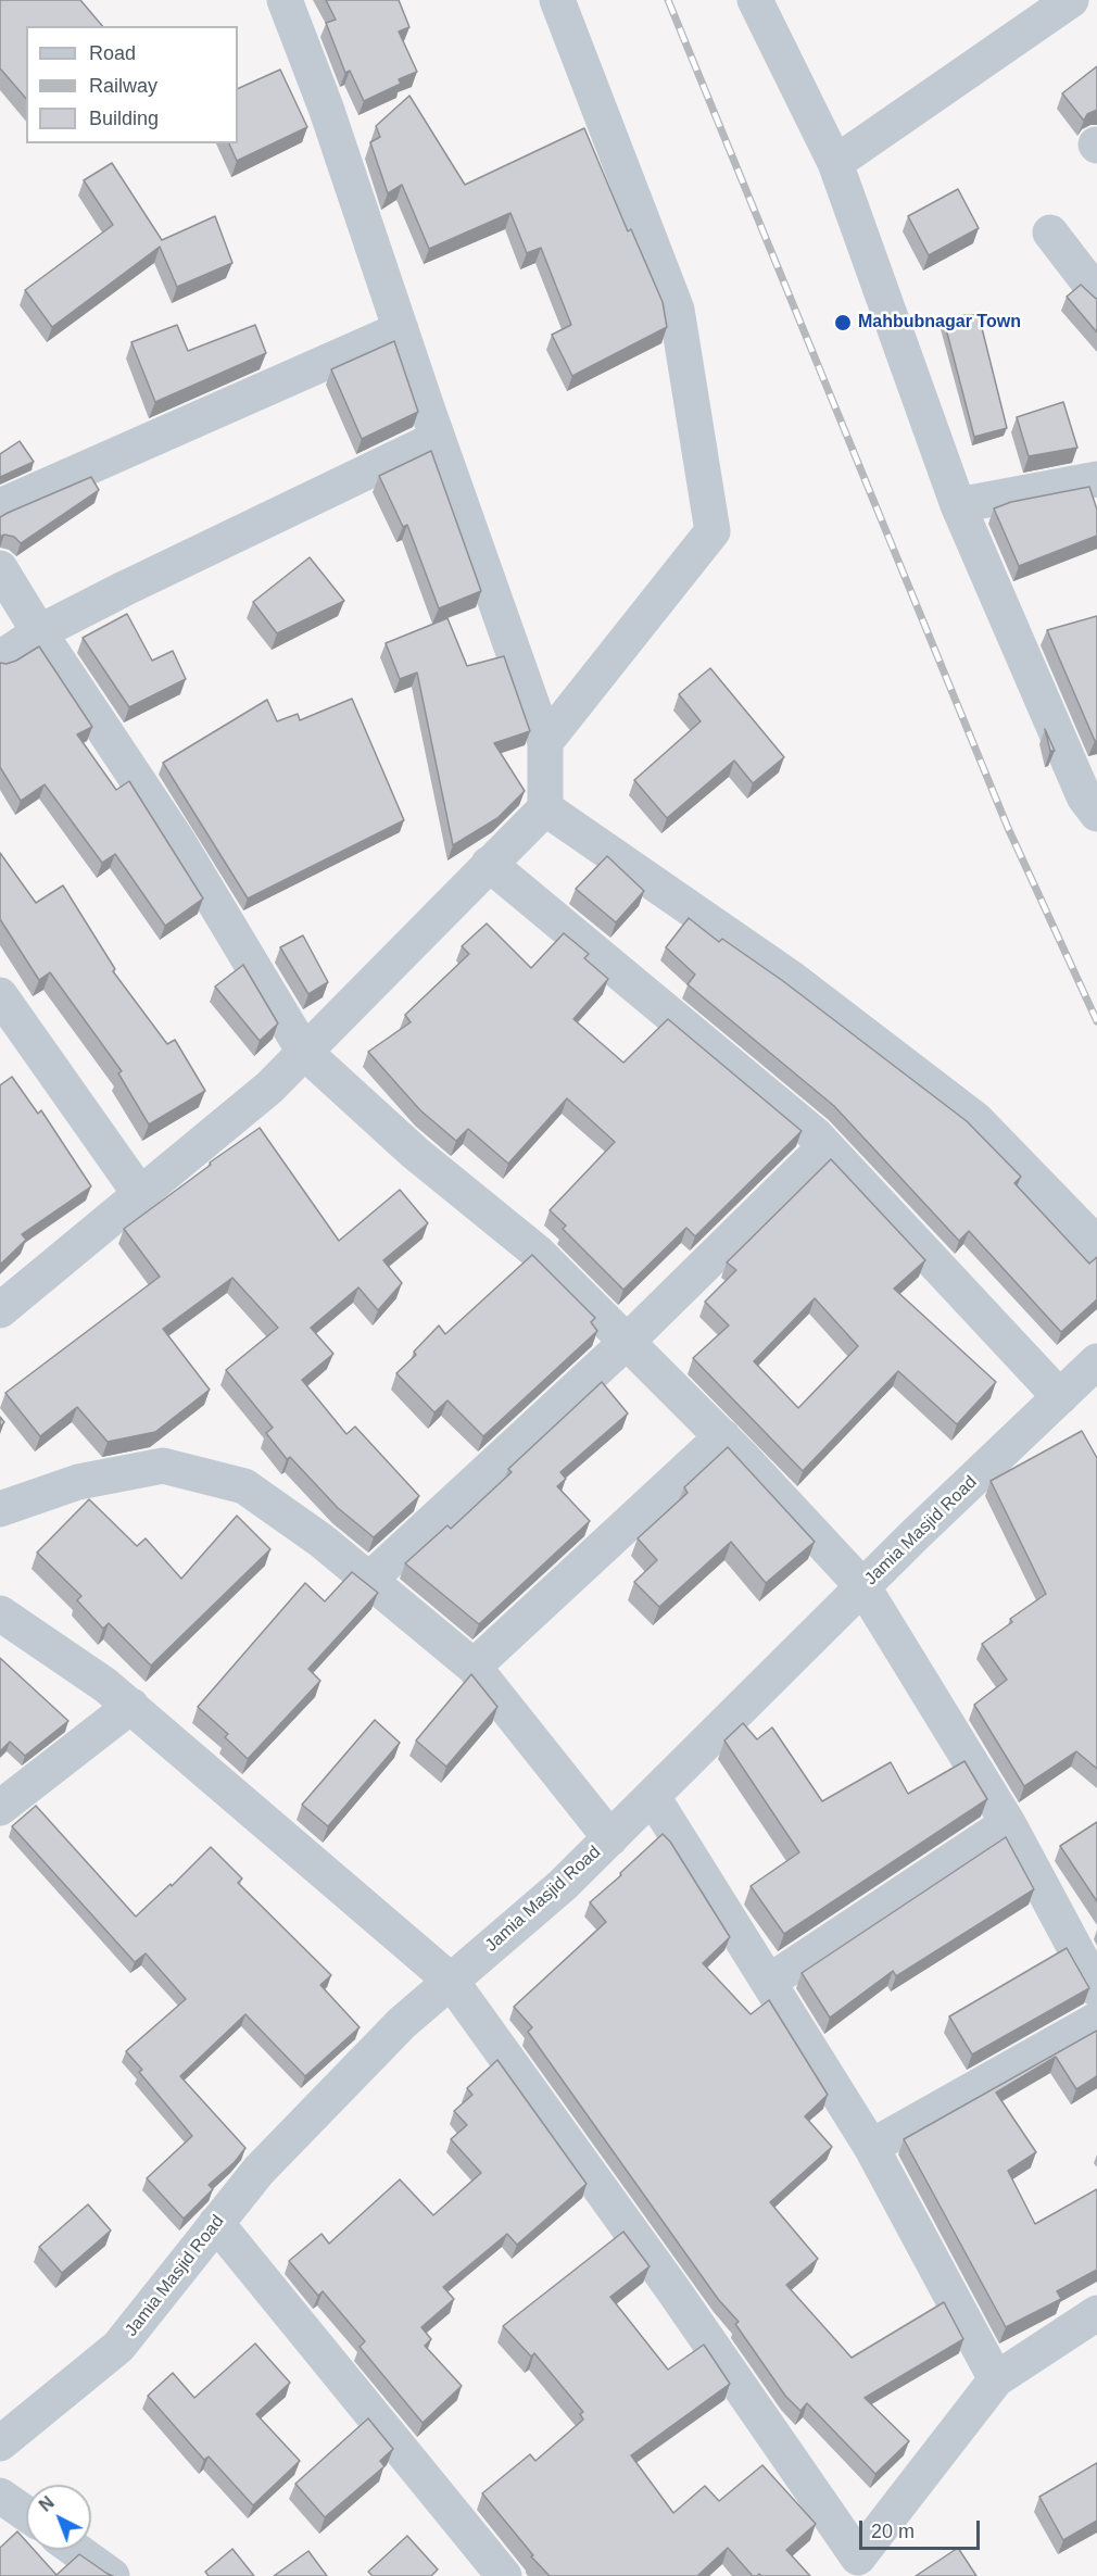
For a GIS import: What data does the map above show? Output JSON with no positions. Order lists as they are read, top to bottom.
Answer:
{
  "streets": {
    "street": ["Jamia Masjid Road"]
  },
  "places": ["Mahbubnagar Town"],
  "legend": ["Road", "Railway", "Building"],
  "scale_bar": "20 m",
  "north": "top left"
}
